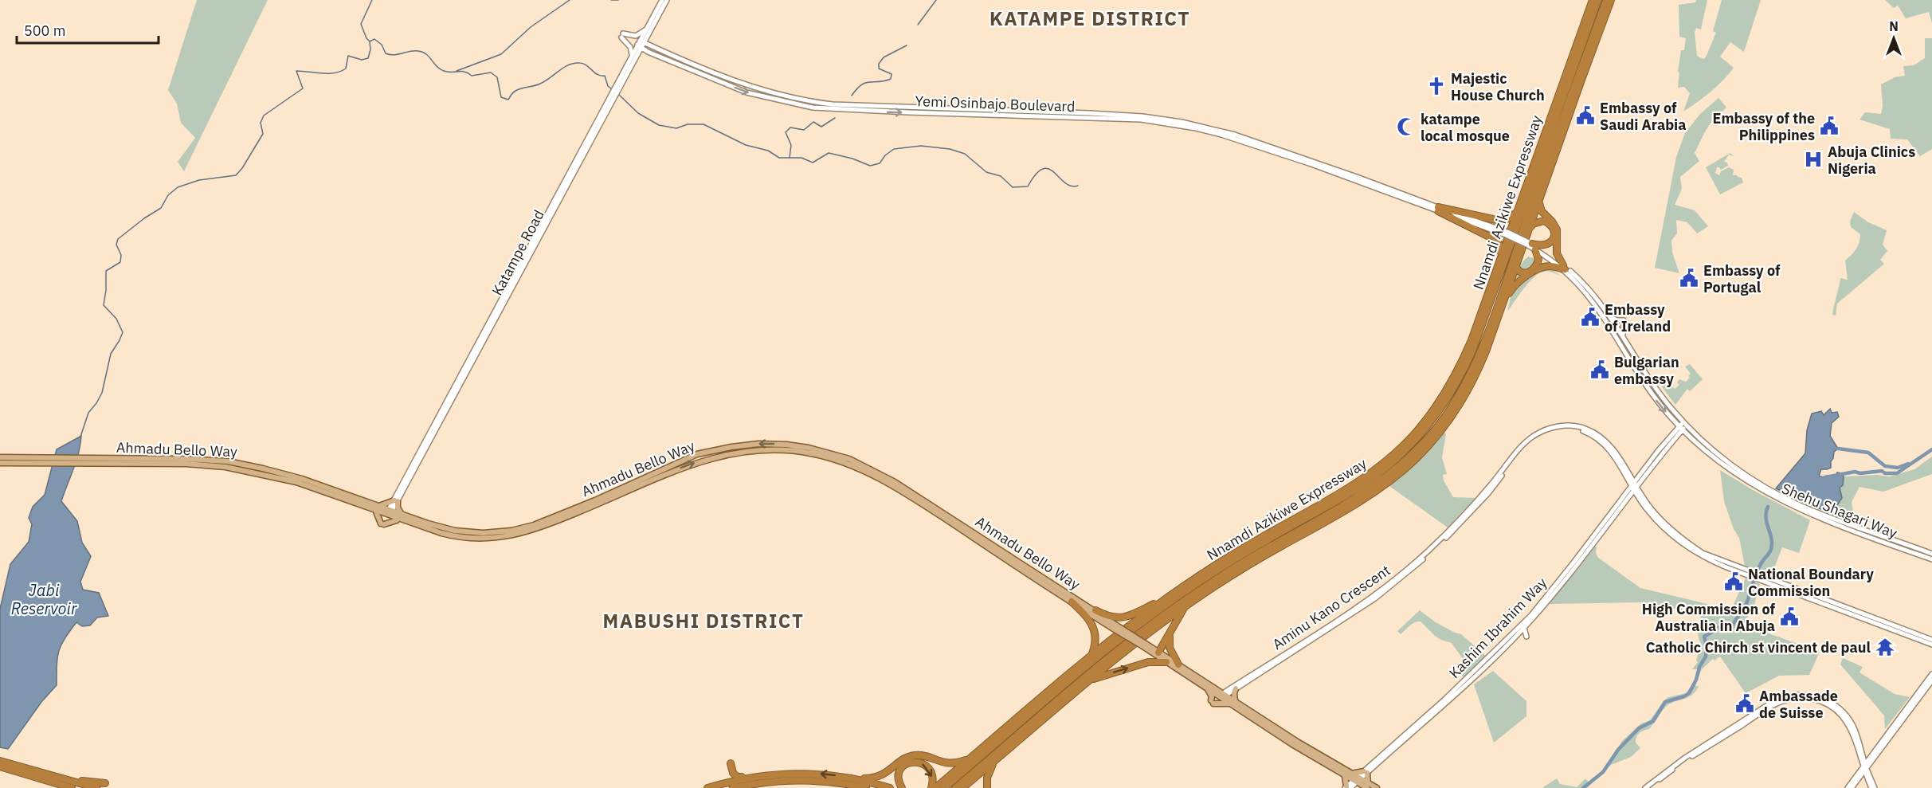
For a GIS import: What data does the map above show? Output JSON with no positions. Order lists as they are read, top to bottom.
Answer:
{
  "streets": {
    "highway": ["Nnamdi Azikiwe Expressway"],
    "main road": [
      "Yemi Osinbajo Boulevard",
      "Katampe Road",
      "Ahmadu Bello Way",
      "Shehu Shagari Way",
      "Aminu Kano Crescent",
      "Kashim Ibrahim Way"
    ]
  },
  "crossings": [
    ["Yemi Osinbajo Boulevard", "Katampe Road"],
    ["Yemi Osinbajo Boulevard", "Shehu Shagari Way"],
    ["Katampe Road", "Ahmadu Bello Way"],
    ["Ahmadu Bello Way", "Aminu Kano Crescent"],
    ["Ahmadu Bello Way", "Kashim Ibrahim Way"],
    ["Shehu Shagari Way", "Kashim Ibrahim Way"]
  ],
  "districts": ["KATAMPE DISTRICT", "MABUSHI DISTRICT"],
  "water": ["Jabi Reservoir"],
  "places": {
    "church": ["Majestic House Church"],
    "public building": [
      "Embassy of Saudi Arabia",
      "Embassy of the Philippines",
      "Embassy of Portugal",
      "Embassy of Ireland",
      "Bulgarian embassy",
      "National Boundary Commission",
      "High Commission of Australia in Abuja",
      "Ambassade de Suisse"
    ],
    "mosque": ["katampe local mosque"],
    "hospital": ["Abuja Clinics Nigeria"],
    "temple": ["Catholic Chirch st vincent de paul"]
  },
  "scale_bar": "500 m",
  "north": "top"
}
